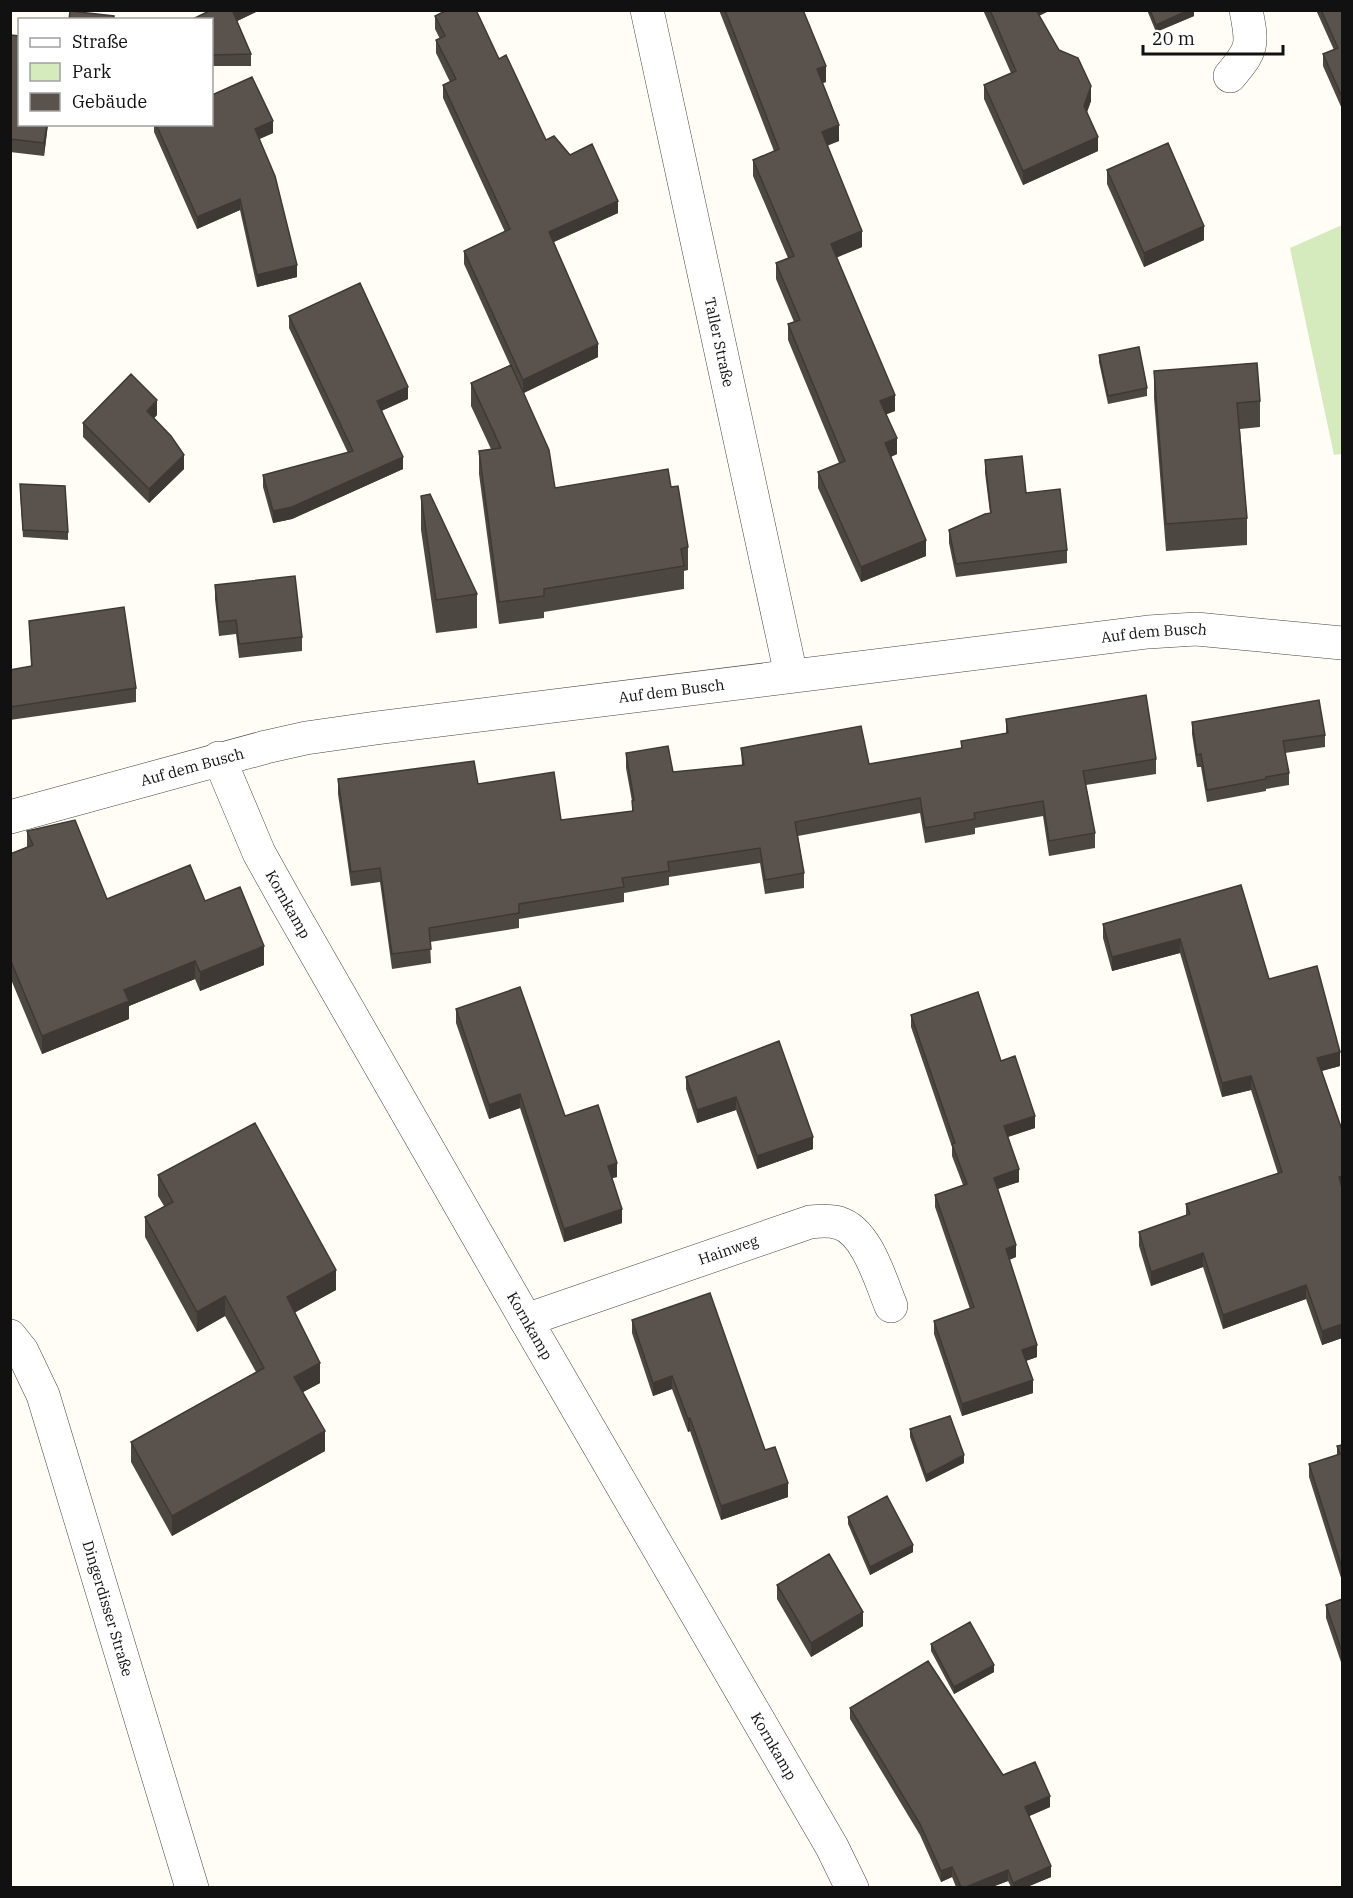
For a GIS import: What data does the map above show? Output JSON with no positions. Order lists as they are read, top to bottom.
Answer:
{
  "streets": {
    "street": [
      "Taller Straße",
      "Auf dem Busch",
      "Kornkamp",
      "Hainweg",
      "Dingerdisser Straße"
    ]
  },
  "crossings": [
    ["Taller Straße", "Auf dem Busch"],
    ["Auf dem Busch", "Kornkamp"],
    ["Kornkamp", "Hainweg"]
  ],
  "legend": ["Straße", "Park", "Gebäude"],
  "scale_bar": "20 m"
}
